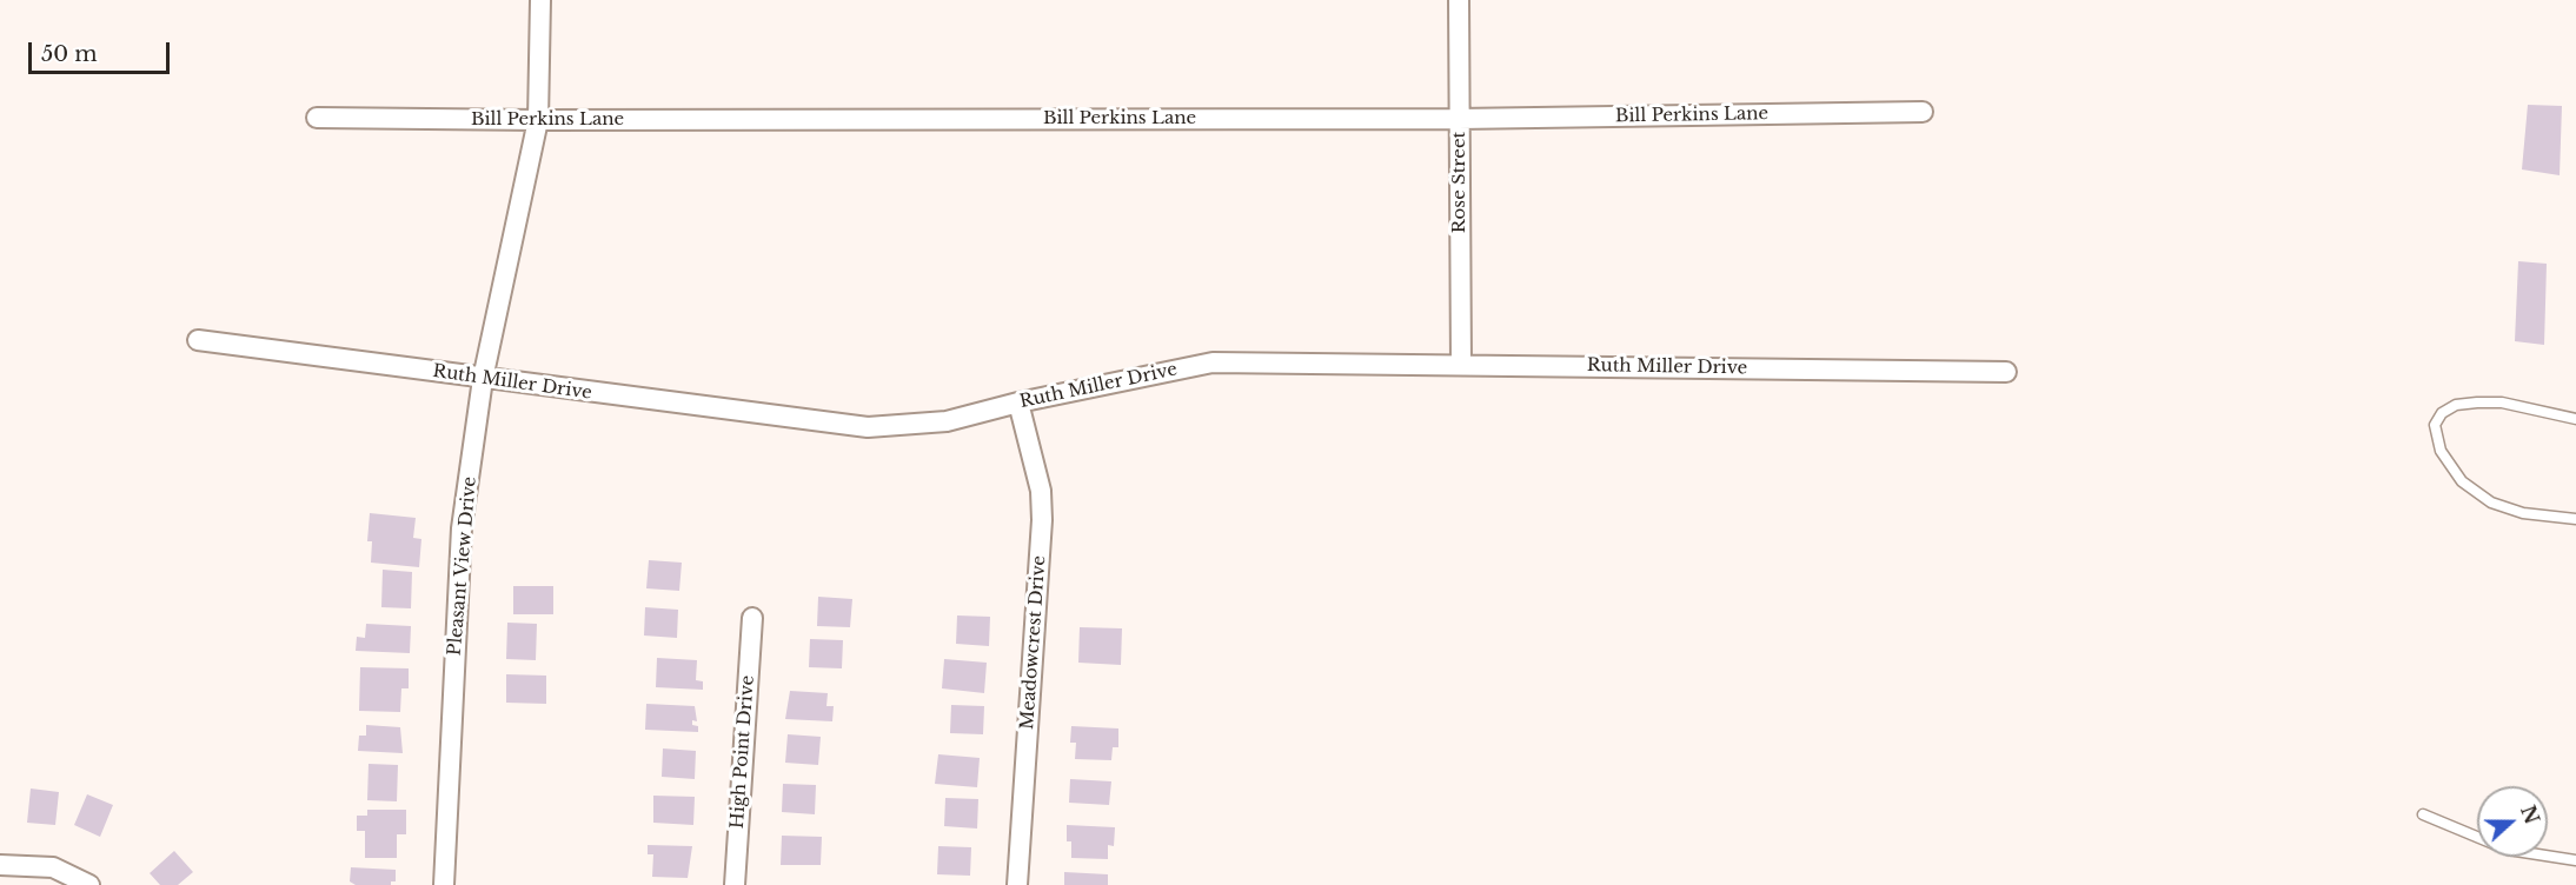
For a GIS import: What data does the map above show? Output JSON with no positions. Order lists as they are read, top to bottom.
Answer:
{
  "streets": {
    "street": [
      "Bill Perkins Lane",
      "Rose Street",
      "Ruth Miller Drive",
      "Pleasant View Drive",
      "Meadowcrest Drive",
      "High Point Drive"
    ]
  },
  "crossings": [
    ["Bill Perkins Lane", "Rose Street"],
    ["Bill Perkins Lane", "Pleasant View Drive"],
    ["Rose Street", "Ruth Miller Drive"],
    ["Ruth Miller Drive", "Pleasant View Drive"],
    ["Ruth Miller Drive", "Meadowcrest Drive"]
  ],
  "scale_bar": "50 m",
  "north": "right"
}
